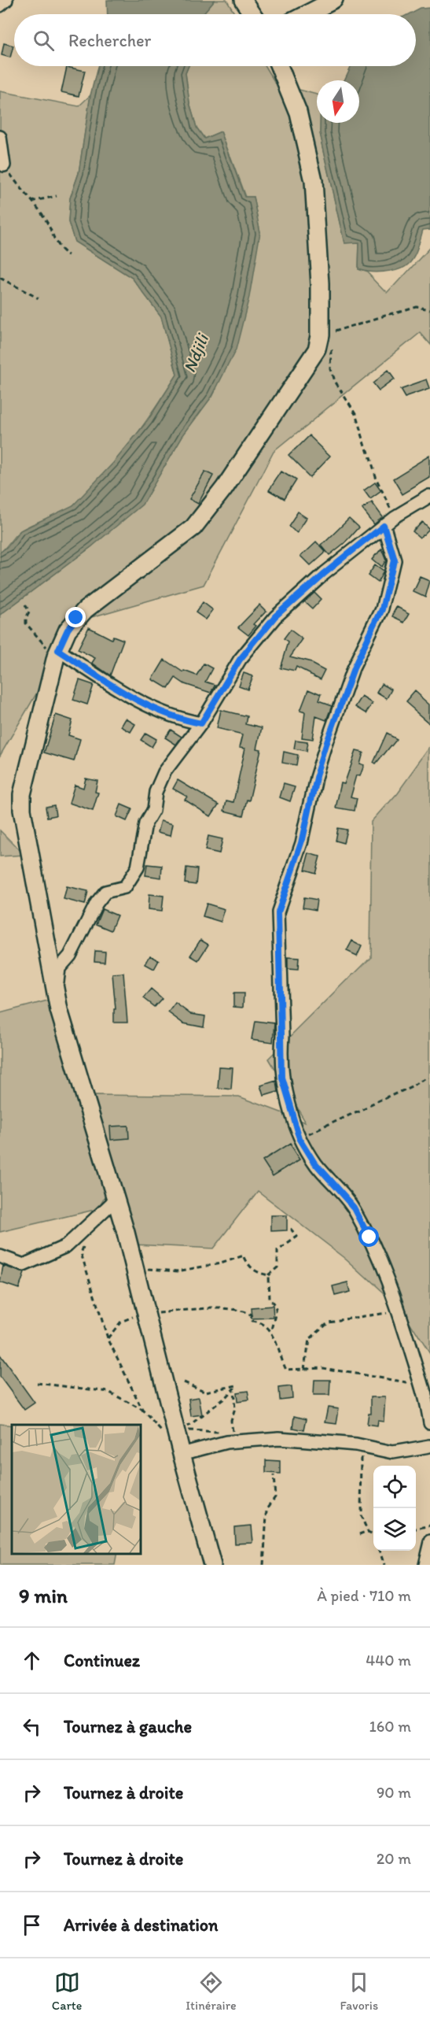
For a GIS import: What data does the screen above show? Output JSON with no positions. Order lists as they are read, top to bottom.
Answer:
{
  "water": ["Ndjili"],
  "north": "bottom",
  "page": {
    "search": "Rechercher",
    "heading": ["9 min", "À pied · 710 m"],
    "list": [
      ["Continuez", "440 m"],
      ["Tournez à gauche", "160 m"],
      ["Tournez à droite", "90 m"],
      ["Tournez à droite", "20 m"],
      "Arrivée à destination"
    ],
    "nav": ["Carte", "Itinéraire", "Favoris"]
  }
}
